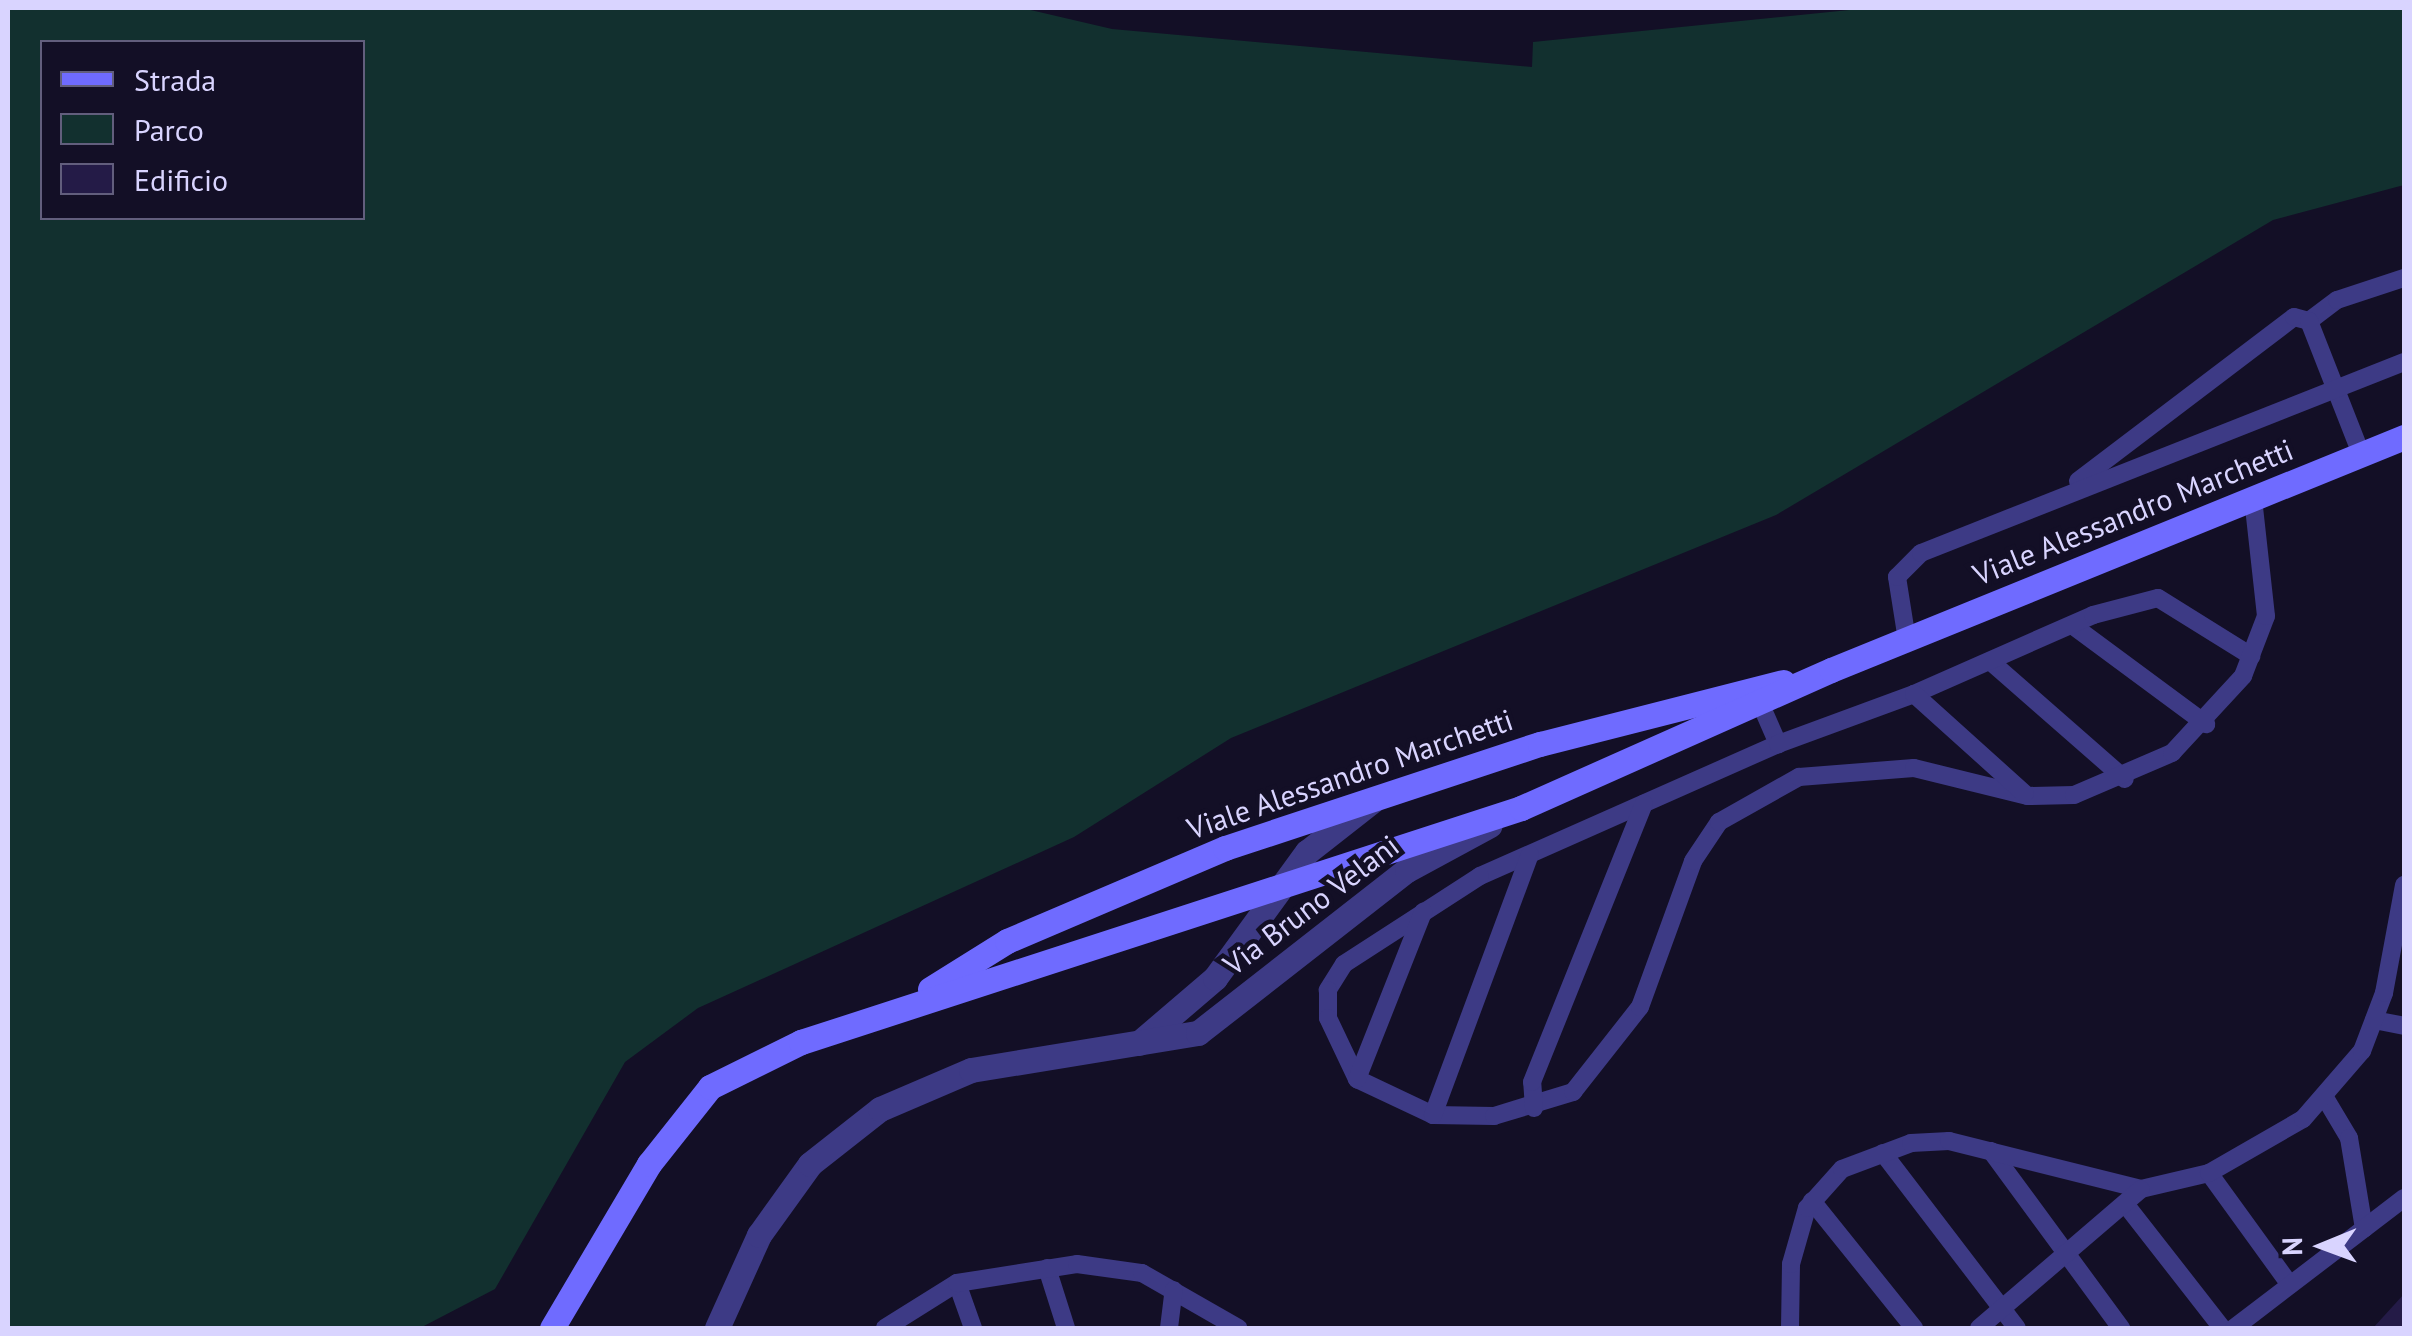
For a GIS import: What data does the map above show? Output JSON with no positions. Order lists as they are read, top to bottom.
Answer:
{
  "streets": {
    "street": ["Viale Alessandro Marchetti", "Via Bruno Velani"]
  },
  "crossings": [
    ["Viale Alessandro Marchetti", "Via Bruno Velani"]
  ],
  "legend": ["Strada", "Parco", "Edificio"],
  "north": "left"
}
